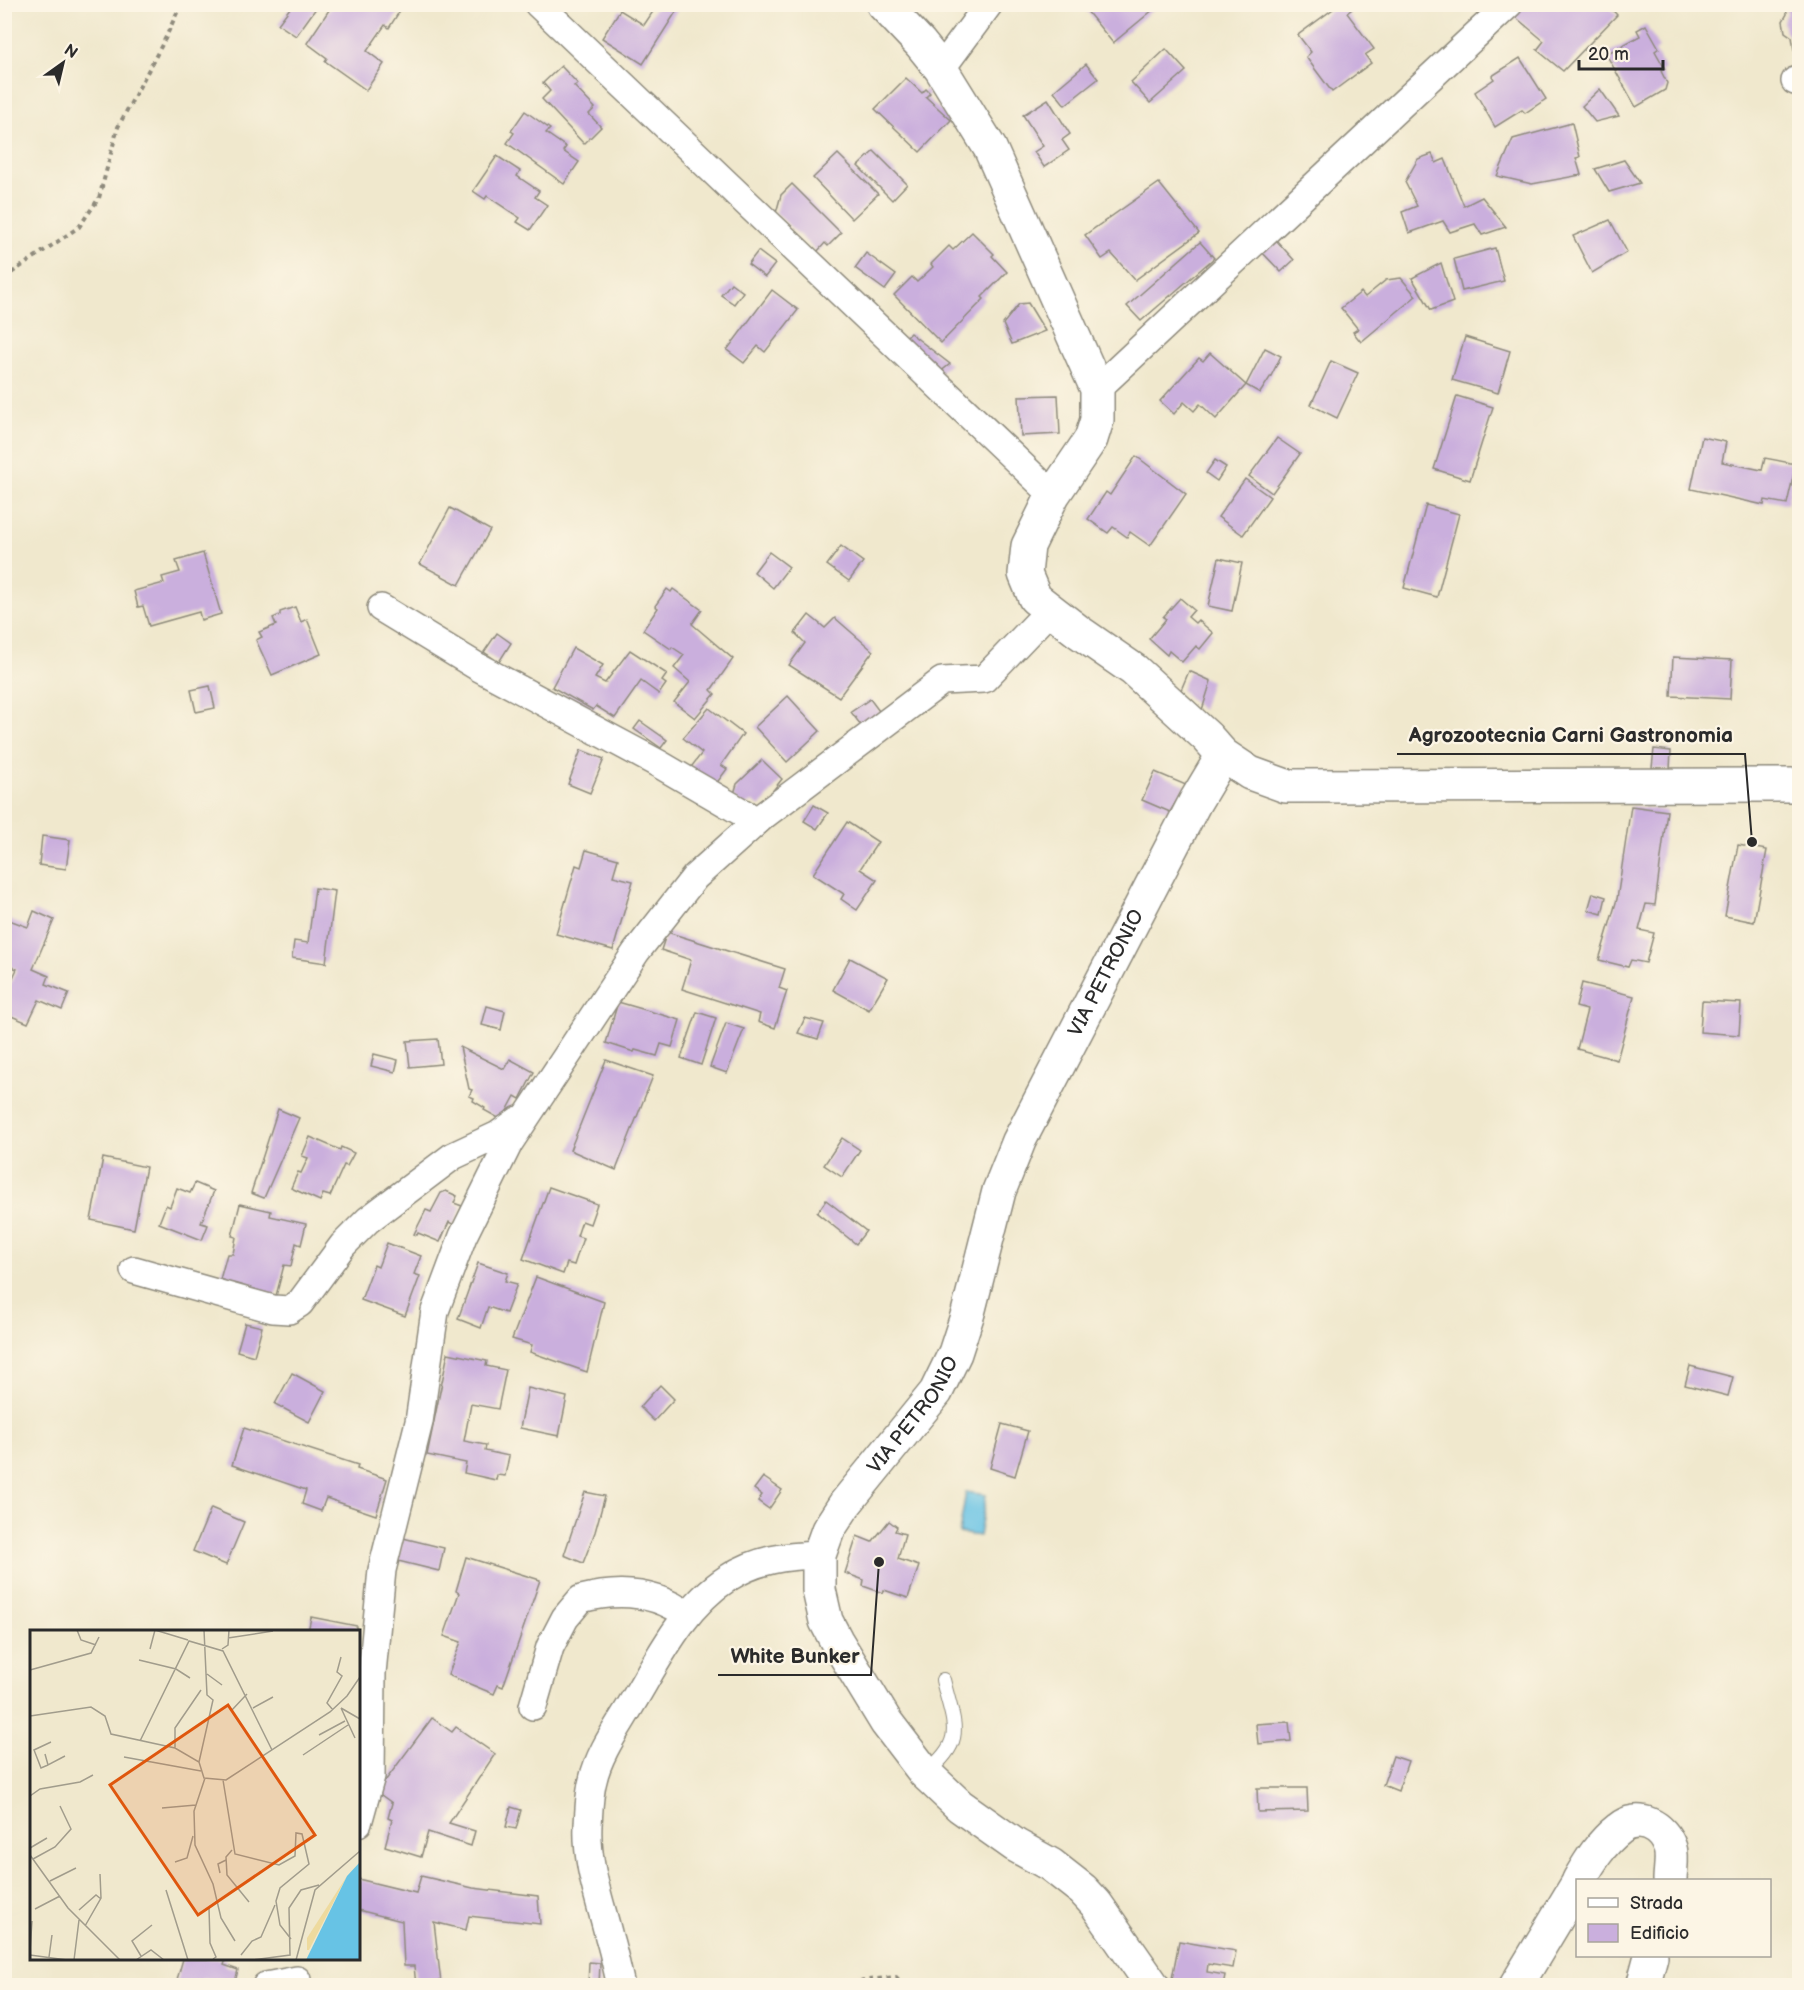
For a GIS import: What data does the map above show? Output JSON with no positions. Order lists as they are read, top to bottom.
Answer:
{
  "streets": {
    "street": ["VIA PETRONIO"]
  },
  "places": ["Agrozootecnia Carni Gastronomia", "White Bunker"],
  "legend": ["Strada", "Edificio"],
  "scale_bar": "20 m",
  "north": "top right"
}
